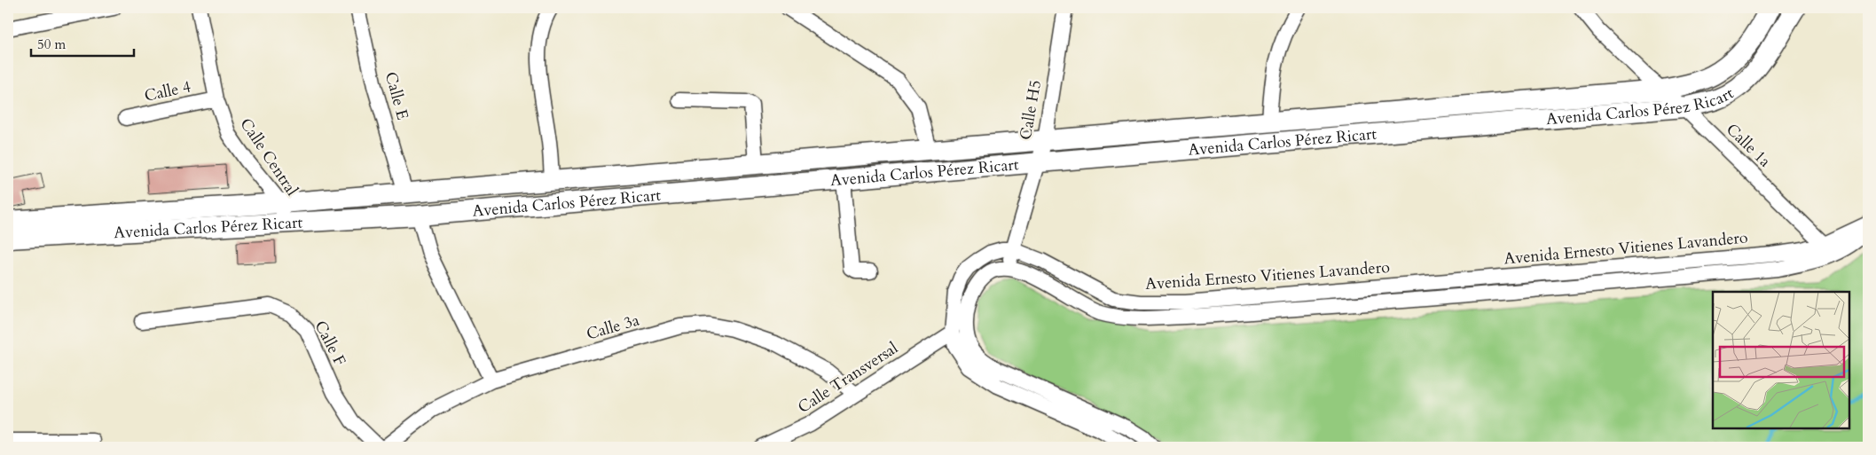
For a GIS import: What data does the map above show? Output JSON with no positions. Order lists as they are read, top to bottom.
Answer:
{
  "streets": {
    "main road": ["Avenida Carlos Pérez Ricart"],
    "street": [
      "Calle 4",
      "Calle E",
      "Calle H5",
      "Calle 1a",
      "Calle Central",
      "Avenida Ernesto Vitienes Lavandero",
      "Calle 3a",
      "Calle F",
      "Calle Transversal"
    ]
  },
  "crossings": [
    ["Calle 4", "Calle Central"],
    ["Calle E", "Avenida Carlos Pérez Ricart"],
    ["Avenida Carlos Pérez Ricart", "Calle H5"],
    ["Avenida Carlos Pérez Ricart", "Calle 1a"],
    ["Avenida Carlos Pérez Ricart", "Calle Central"],
    ["Calle H5", "Avenida Ernesto Vitienes Lavandero"],
    ["Calle 1a", "Avenida Ernesto Vitienes Lavandero"],
    ["Calle 3a", "Calle Transversal"]
  ],
  "scale_bar": "50 m"
}
